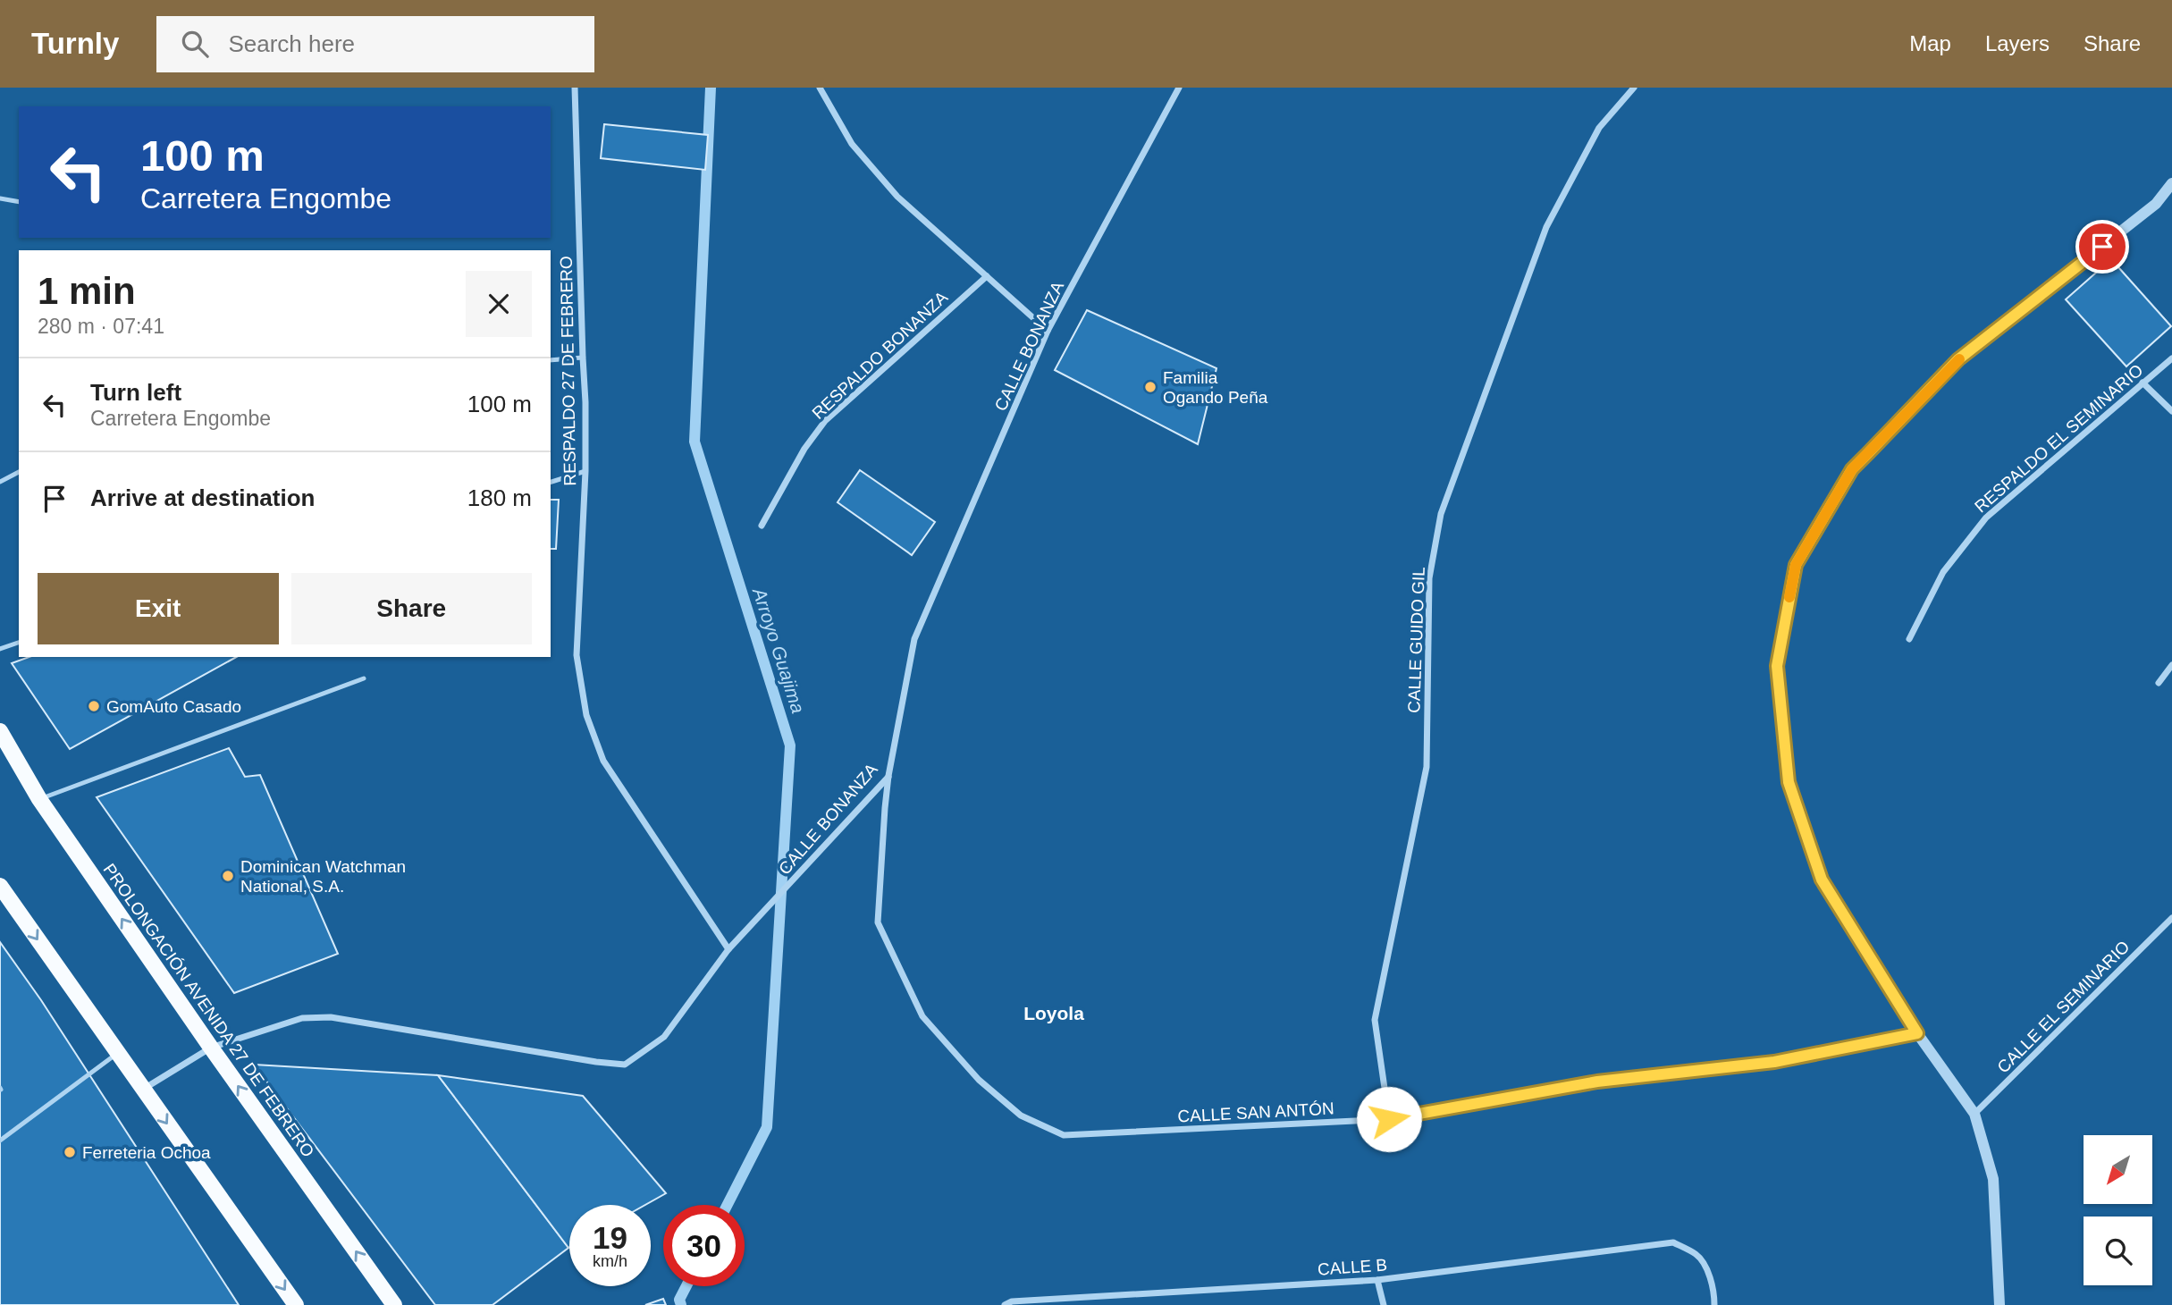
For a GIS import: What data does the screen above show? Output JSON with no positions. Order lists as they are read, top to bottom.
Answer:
{
  "streets": {
    "main road": ["PROLONGACIÓN AVENIDA 27 DE FEBRERO"],
    "street": [
      "CALLE BONANZA",
      "RESPALDO BONANZA",
      "RESPALDO 27 DE FEBRERO",
      "RESPALDO EL SEMINARIO",
      "CALLE GUIDO GIL",
      "CALLE EL SEMINARIO",
      "CALLE SAN ANTÓN",
      "CALLE B"
    ]
  },
  "crossings": [
    ["CALLE BONANZA", "RESPALDO 27 DE FEBRERO"],
    ["CALLE BONANZA", "PROLONGACIÓN AVENIDA 27 DE FEBRERO"],
    ["CALLE BONANZA", "CALLE SAN ANTÓN"],
    ["CALLE GUIDO GIL", "CALLE SAN ANTÓN"]
  ],
  "districts": ["Loyola"],
  "water": ["Arroyo Guajima"],
  "places": [
    "Familia Ogando Peña",
    "GomAuto Casado",
    "Dominican Watchman National, S.A.",
    "Ferreteria Ochoa"
  ],
  "north": "bottom left",
  "page": {
    "header": "Turnly",
    "search": "Search here",
    "nav": ["Map", "Layers", "Share"],
    "turn": ["100 m", "Carretera Engombe"],
    "heading": ["1 min", "280 m · 07:41"],
    "list": [
      {
        "name": "Turn left",
        "note": "Carretera Engombe",
        "value": "100 m"
      },
      {
        "name": "Arrive at destination",
        "value": "180 m"
      }
    ],
    "buttons": ["Exit", "Share"],
    "speed": "19 km/h",
    "limit": "30"
  }
}
